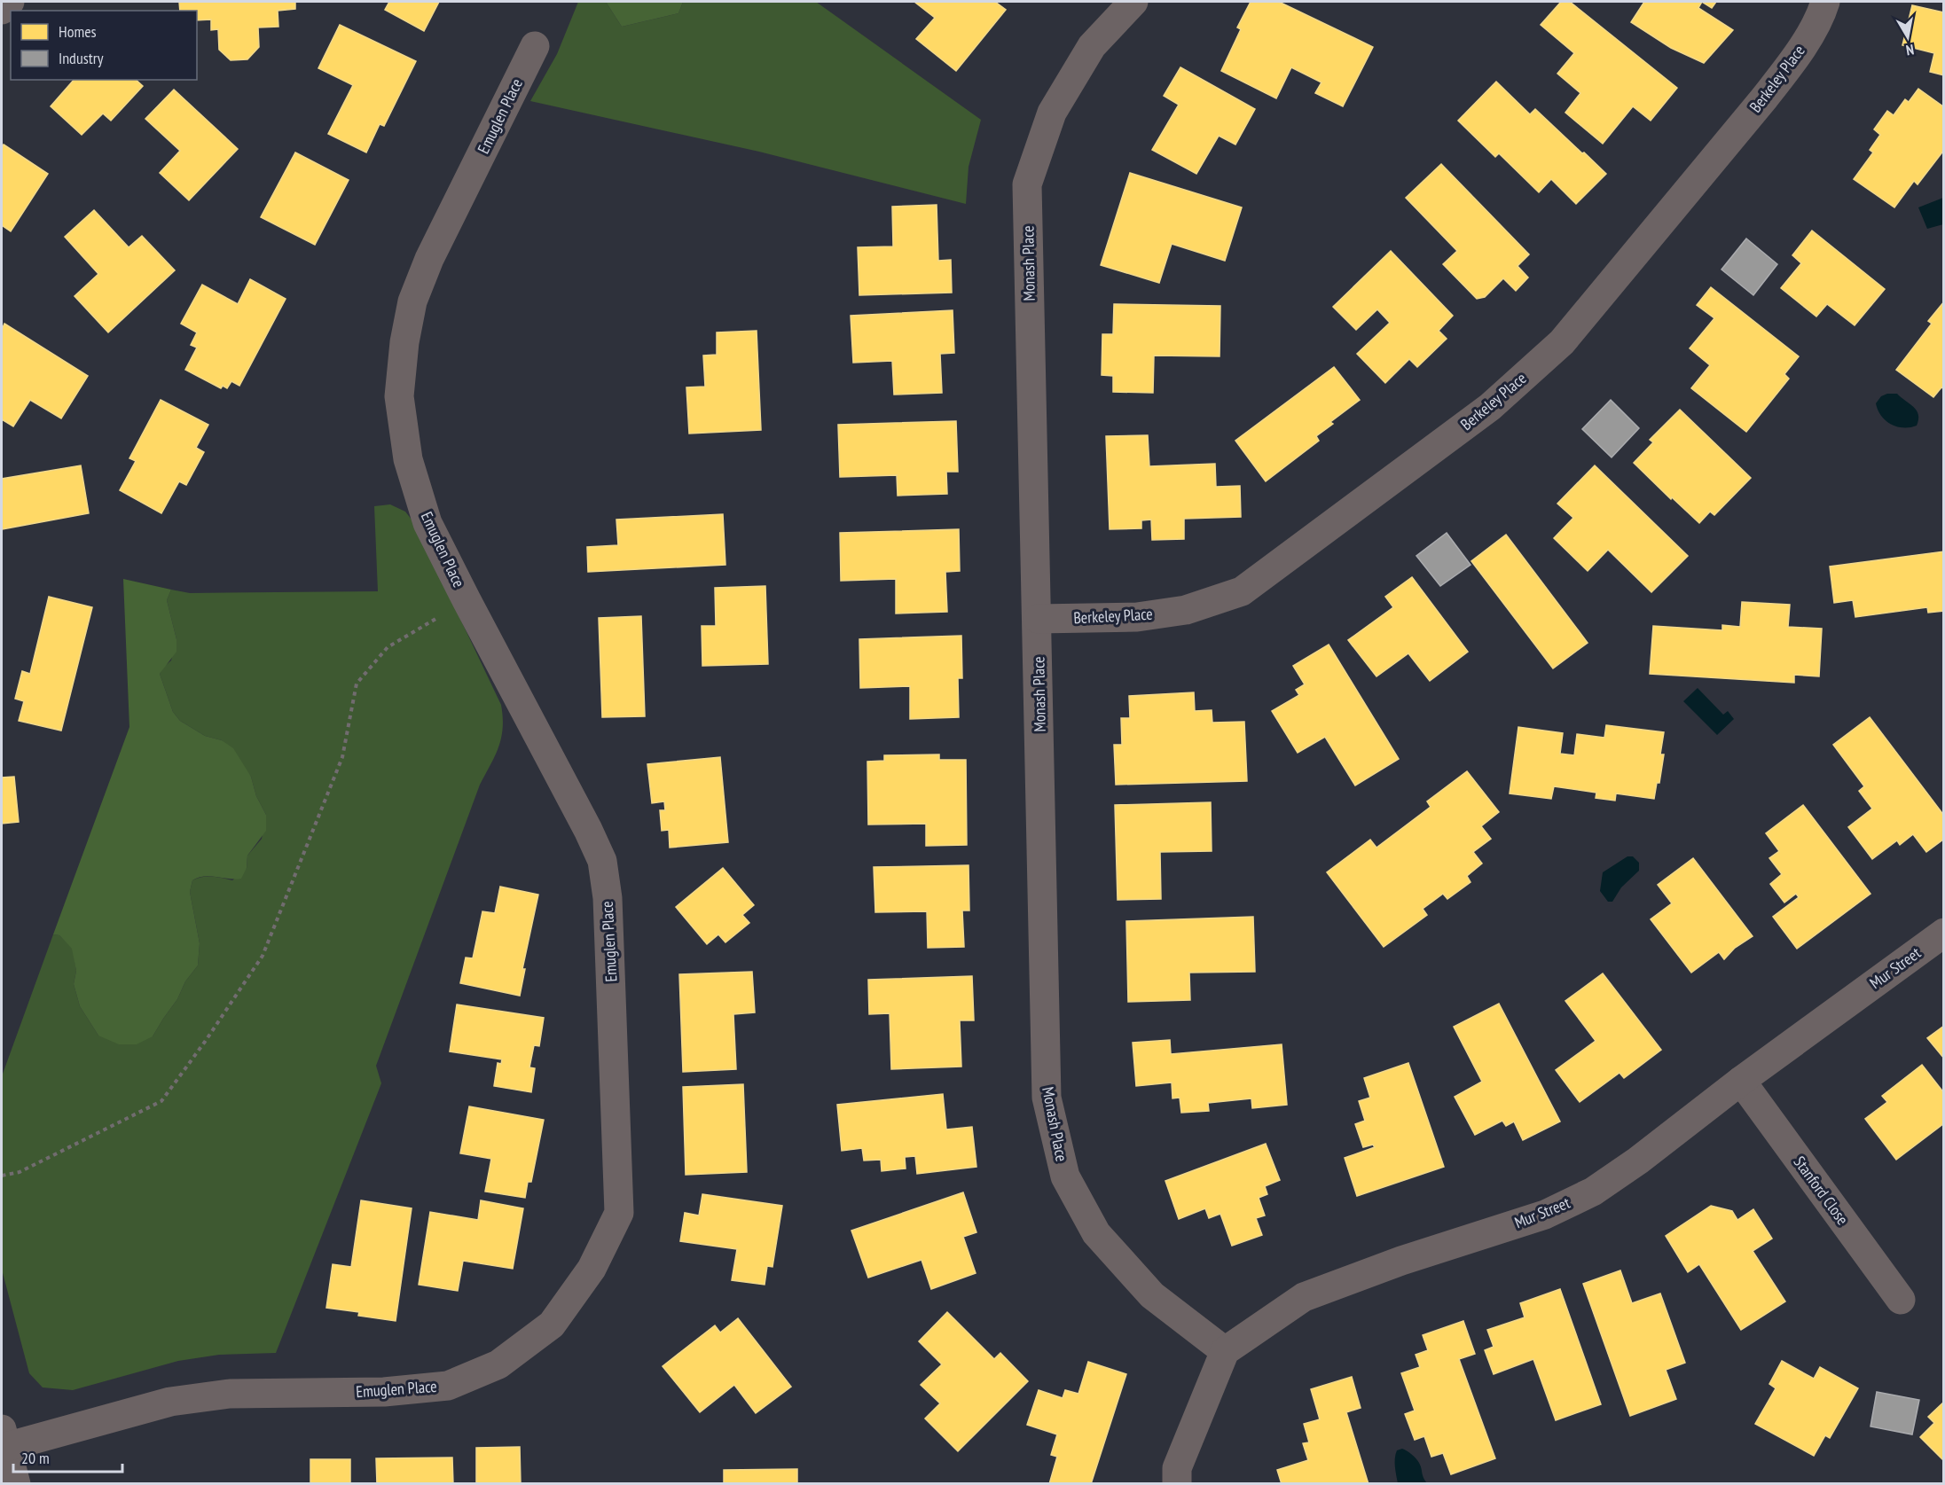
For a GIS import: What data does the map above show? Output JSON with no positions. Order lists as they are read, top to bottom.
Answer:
{
  "streets": {
    "street": [
      "Berkeley Place",
      "Emuglen Place",
      "Monash Place",
      "Mur Street",
      "Stanford Close"
    ]
  },
  "crossings": [
    ["Berkeley Place", "Monash Place"],
    ["Monash Place", "Mur Street"],
    ["Mur Street", "Stanford Close"]
  ],
  "legend": ["Homes", "Industry"],
  "scale_bar": "20 m",
  "north": "bottom"
}
